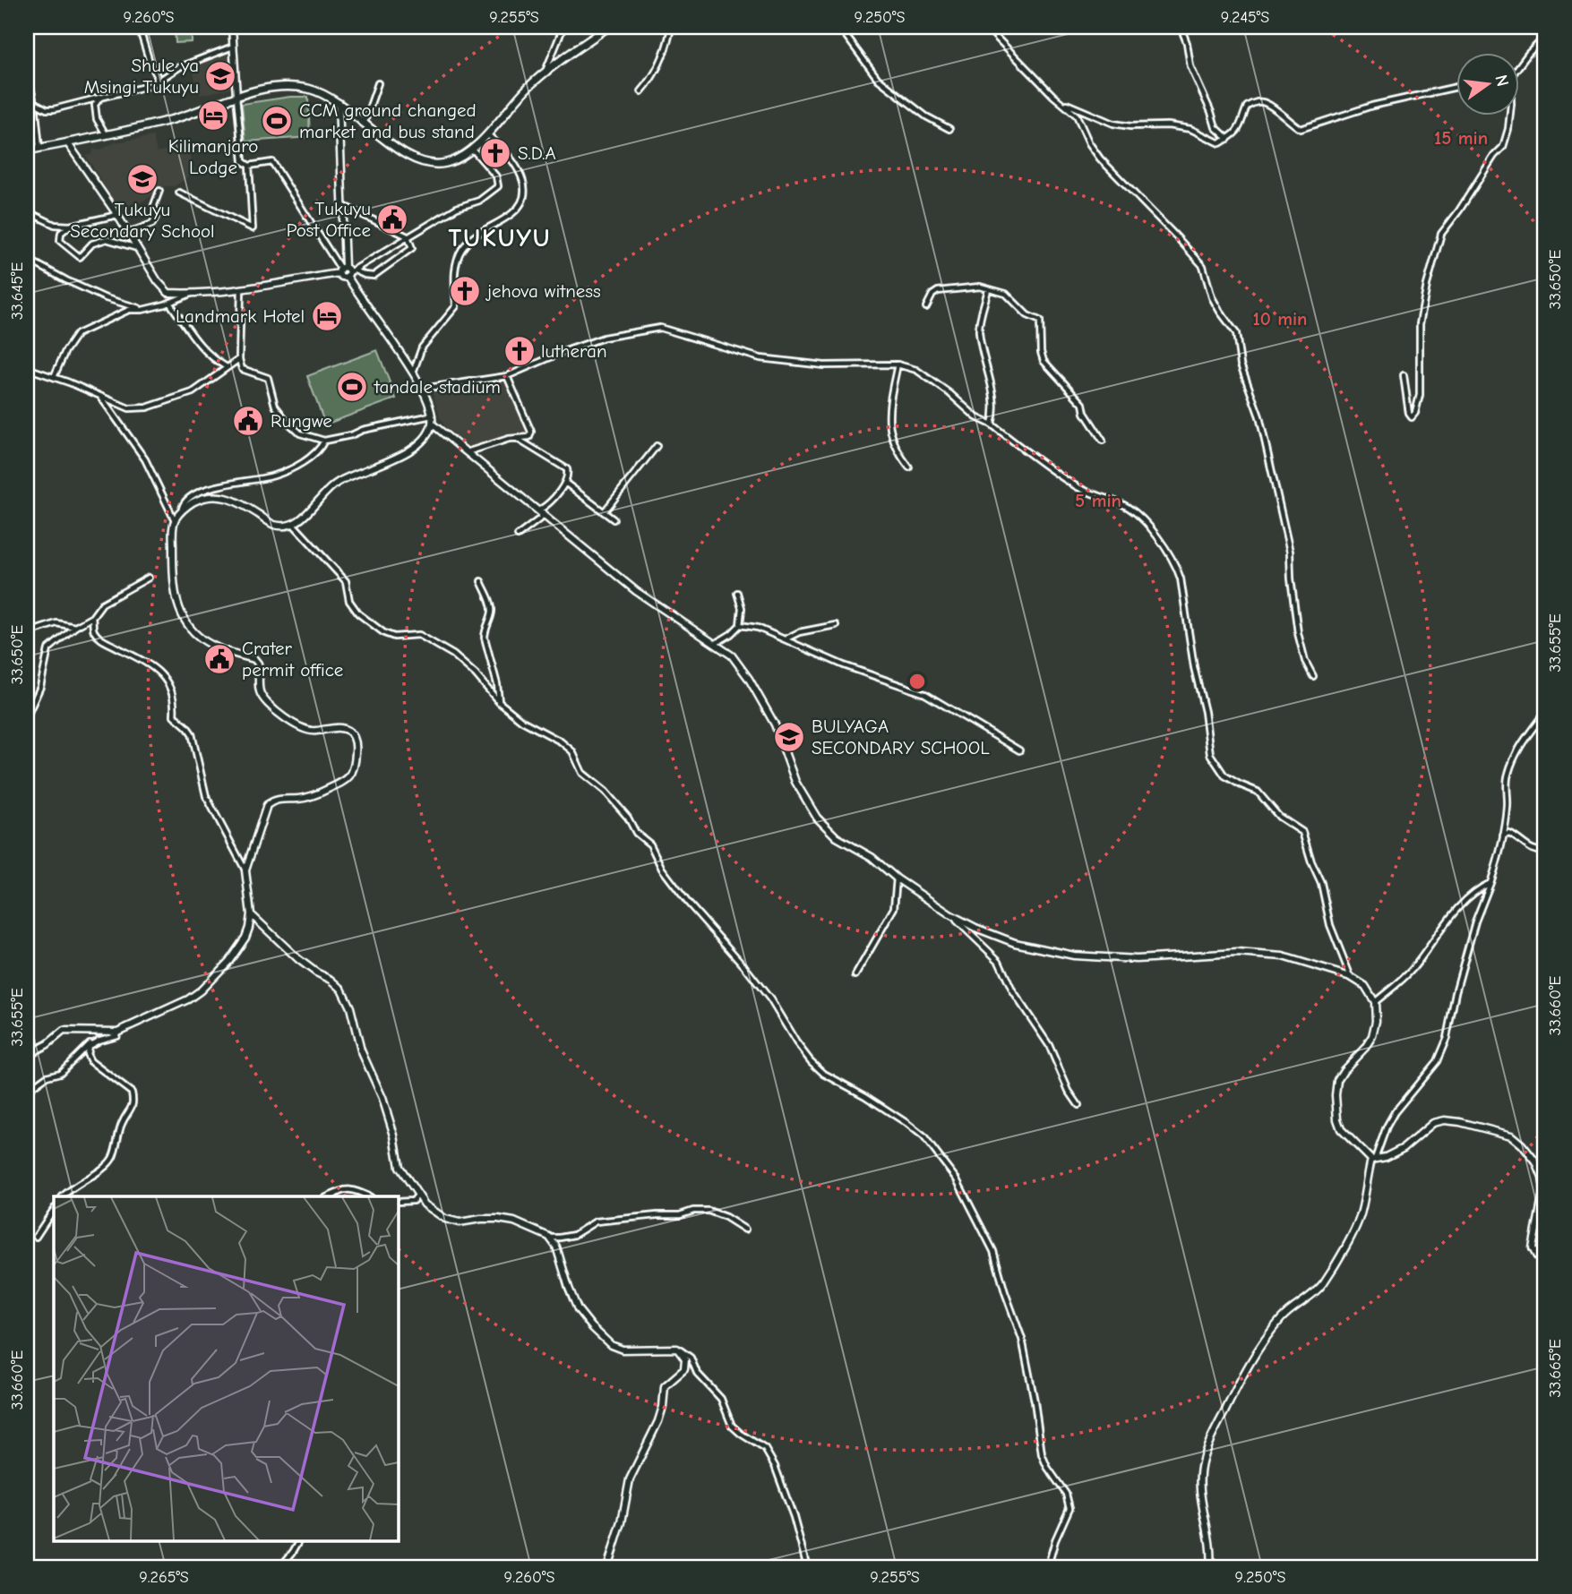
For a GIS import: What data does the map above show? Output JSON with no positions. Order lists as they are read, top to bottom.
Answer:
{
  "districts": ["TUKUYU"],
  "places": {
    "school or university": ["Shule ya Msingi Tukuyu", "Tukuyu Secondary School", "BULYAGA SECONDARY SCHOOL"],
    "hotel": ["Kilimanjaro Lodge", "Landmark Hotel"],
    "sports": ["CCM ground changed market and bus stand", "tandale stadium"],
    "church": ["S.D.A", "jehova witness", "lutheran"],
    "public building": ["Tukuyu Post Office", "Rungwe", "Crater permit office"]
  },
  "north": "right",
  "coordinates": [
    "9.260°S",
    "9.255°S",
    "9.250°S",
    "9.245°S",
    "33.650°E",
    "33.645°E",
    "33.655°E",
    "33.660°E",
    "33.665°E",
    "9.265°S"
  ],
  "rings": ["15 min", "10 min", "5 min"]
}
